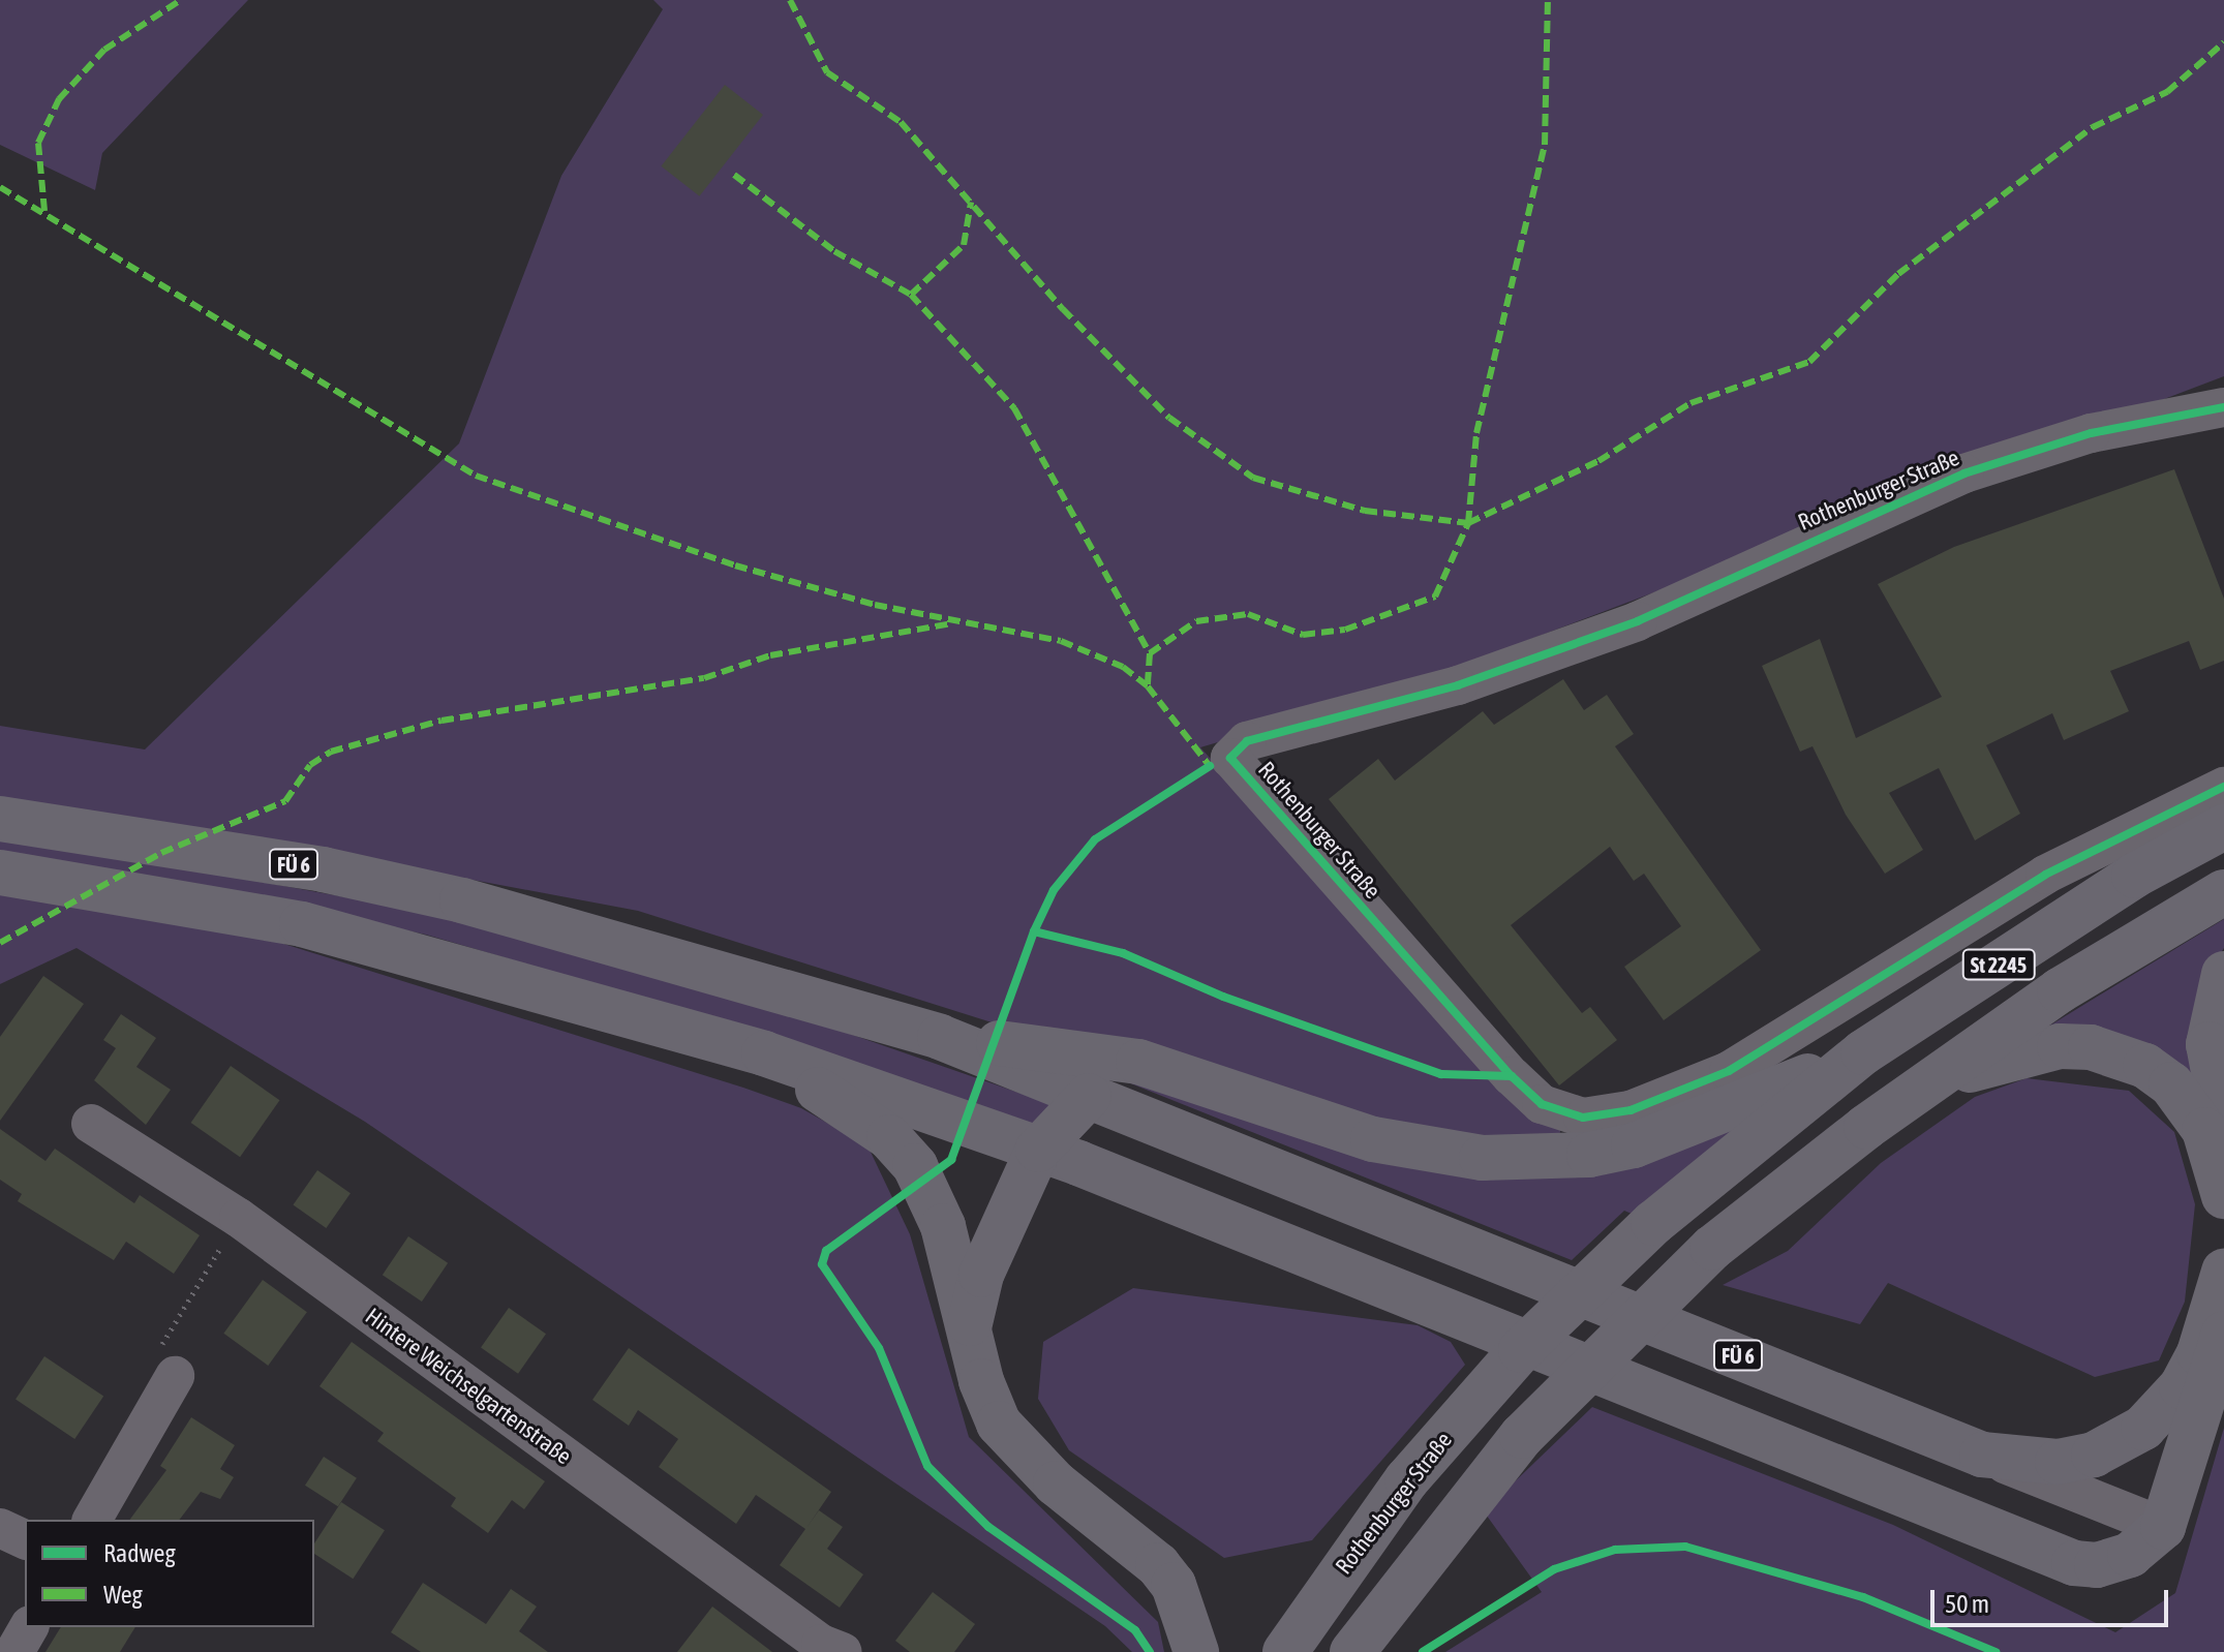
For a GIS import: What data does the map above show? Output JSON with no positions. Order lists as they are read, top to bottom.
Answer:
{
  "streets": {
    "main road": ["Rothenburger Straße", "FÜ 6", "St 2245"],
    "street": ["Hintere Weichselgartenstraße"]
  },
  "legend": ["Radweg", "Weg"],
  "scale_bar": "50 m"
}
